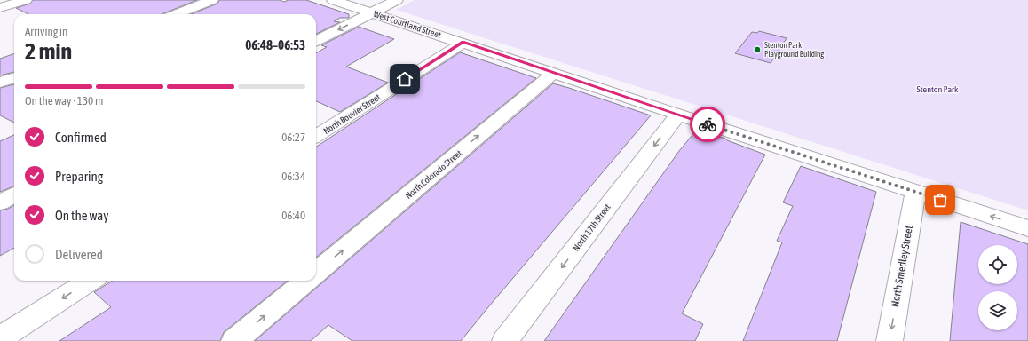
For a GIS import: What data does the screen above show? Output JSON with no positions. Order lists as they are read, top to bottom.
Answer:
{
  "streets": {
    "street": [
      "West Courtland Street",
      "North Bouvier Street",
      "North Colorado Street",
      "North 17th Street",
      "North Smedley Street"
    ]
  },
  "crossings": [
    ["West Courtland Street", "North Bouvier Street"],
    ["West Courtland Street", "North Colorado Street"],
    ["West Courtland Street", "North 17th Street"],
    ["West Courtland Street", "North Smedley Street"]
  ],
  "one_way": ["North Colorado Street", "North 17th Street", "North Smedley Street"],
  "parks": ["Stenton Park"],
  "places": ["Stenton Park Playground Building"],
  "page": {
    "heading": ["2 min", "Arriving in", "06:48–06:53"],
    "bar": "On the way · 130 m",
    "list": [
      ["Confirmed", "06:27"],
      ["Preparing", "06:34"],
      ["On the way", "06:40"],
      "Delivered"
    ]
  }
}
